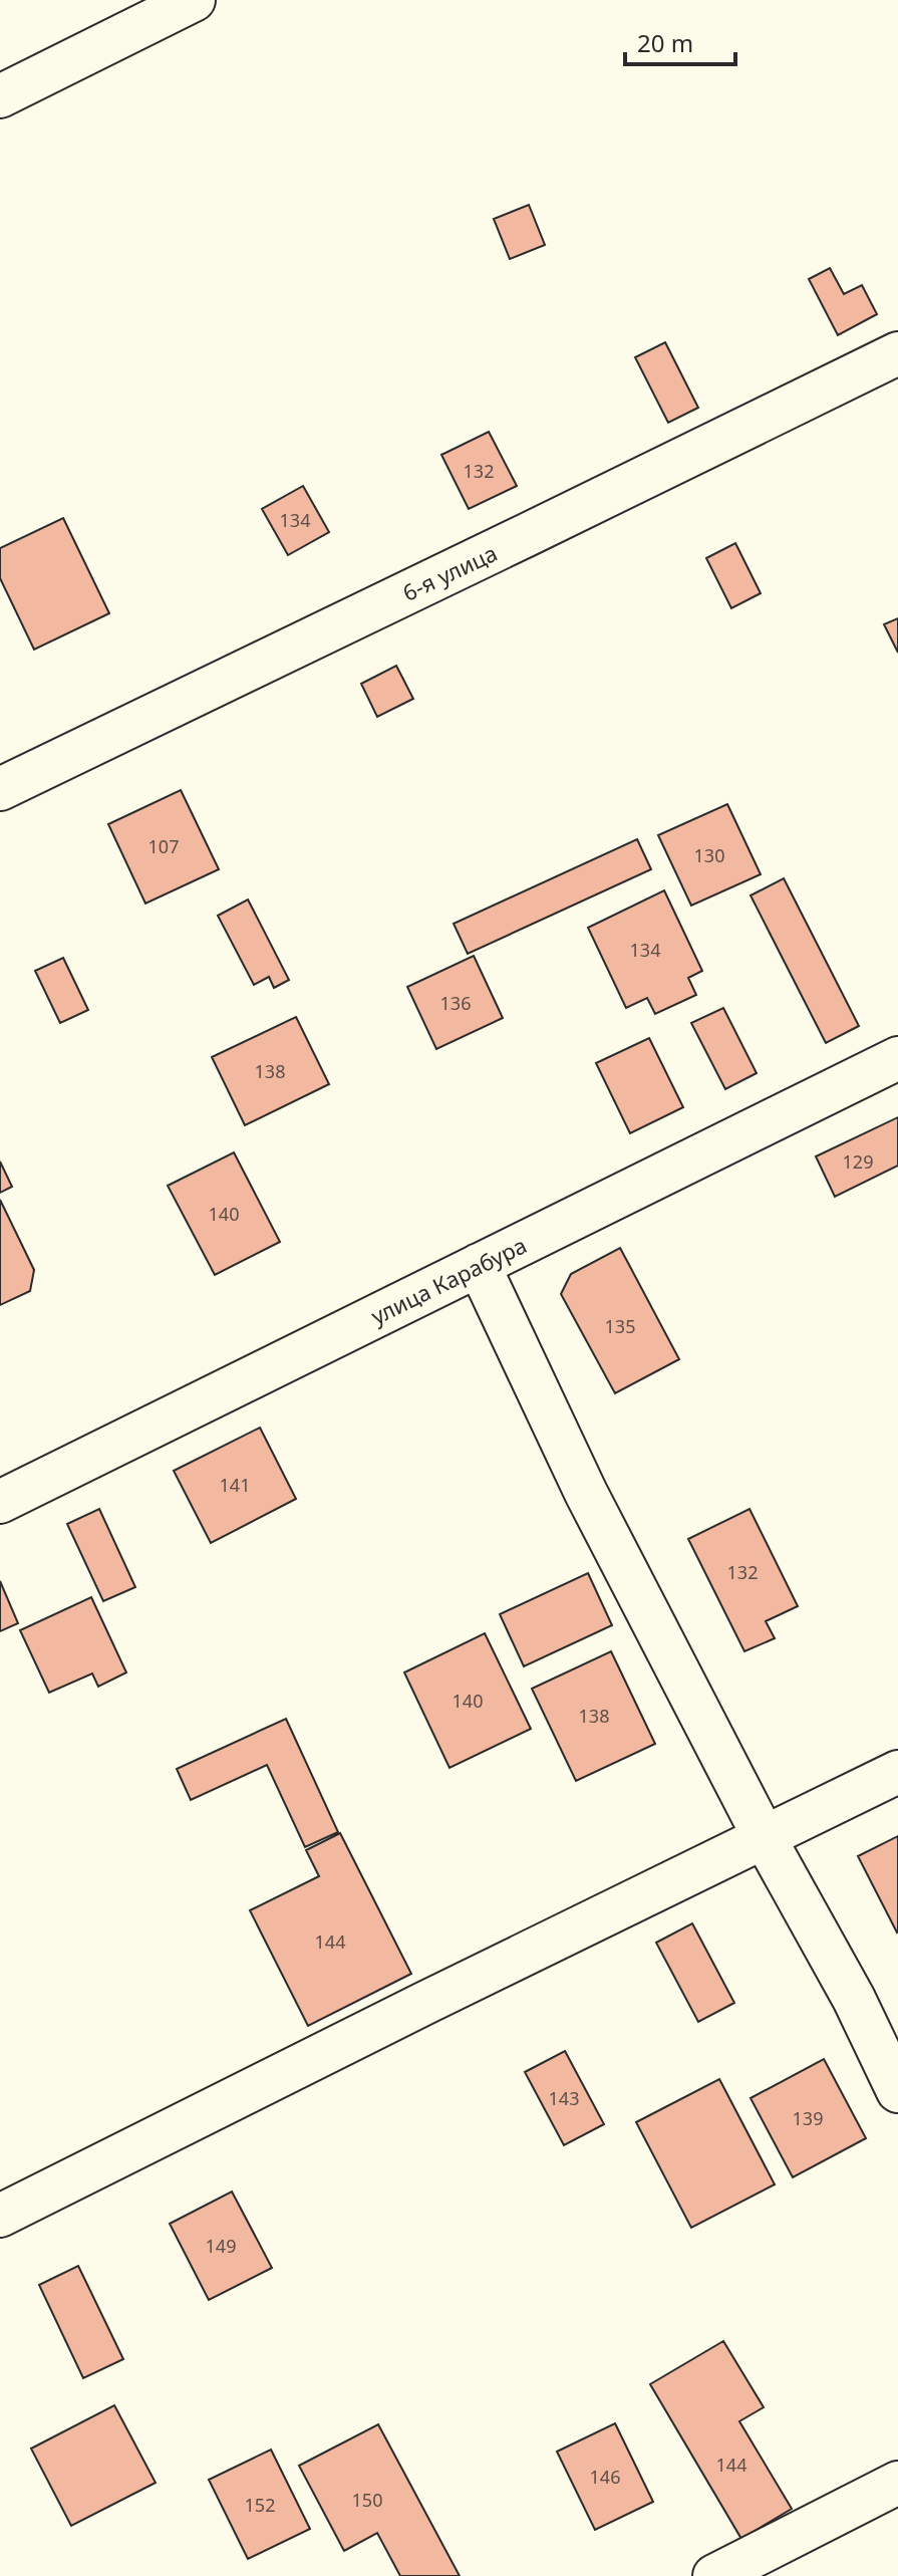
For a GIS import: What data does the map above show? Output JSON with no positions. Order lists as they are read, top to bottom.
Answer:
{
  "streets": {
    "street": ["6-я улица", "улица Карабура"]
  },
  "house_numbers": [
    "132",
    "134",
    "107",
    "130",
    "134",
    "136",
    "138",
    "129",
    "140",
    "135",
    "141",
    "132",
    "140",
    "138",
    "144",
    "143",
    "139",
    "149",
    "144",
    "146",
    "150",
    "152"
  ],
  "scale_bar": "20 m"
}
